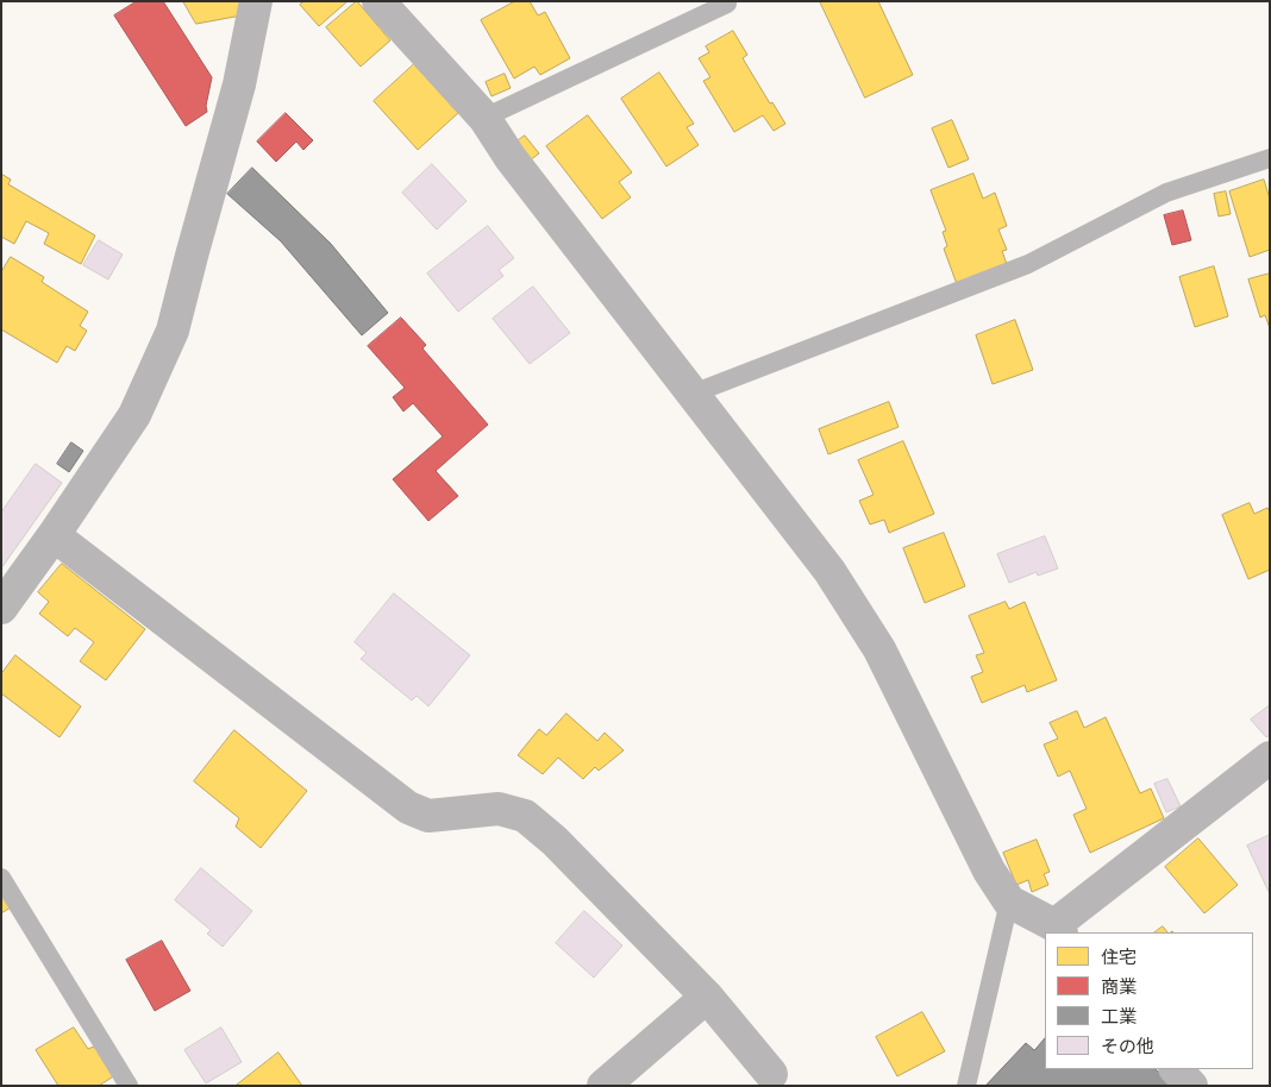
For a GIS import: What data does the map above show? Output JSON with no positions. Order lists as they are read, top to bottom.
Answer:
{
  "legend": [
    "住宅",
    "商業",
    "工業",
    "その他"
  ]
}
